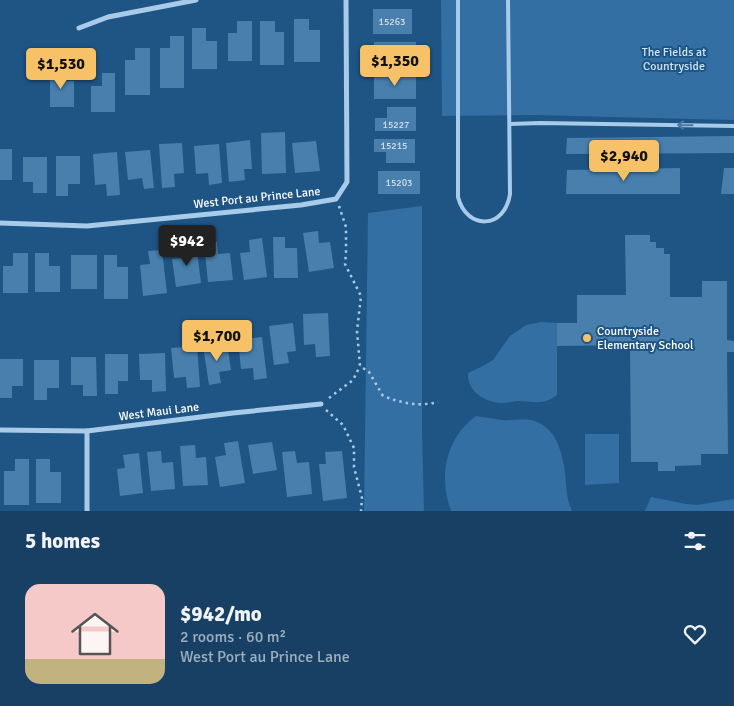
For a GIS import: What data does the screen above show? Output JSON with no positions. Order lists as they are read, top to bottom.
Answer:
{
  "streets": {
    "street": ["West Port au Prince Lane", "West Maui Lane"]
  },
  "parks": ["The Fields at Countryside"],
  "places": ["Countryside Elementary School"],
  "house_numbers": [
    "15263",
    "15227",
    "15215",
    "15203"
  ],
  "page": {
    "price": [
      "$1,350",
      "$1,530",
      "$2,940",
      "$942",
      "$1,700"
    ],
    "heading": "5 homes",
    "list": [
      {
        "name": "$942/mo",
        "note": "2 rooms · 60 m² · West Port au Prince Lane"
      }
    ]
  }
}
